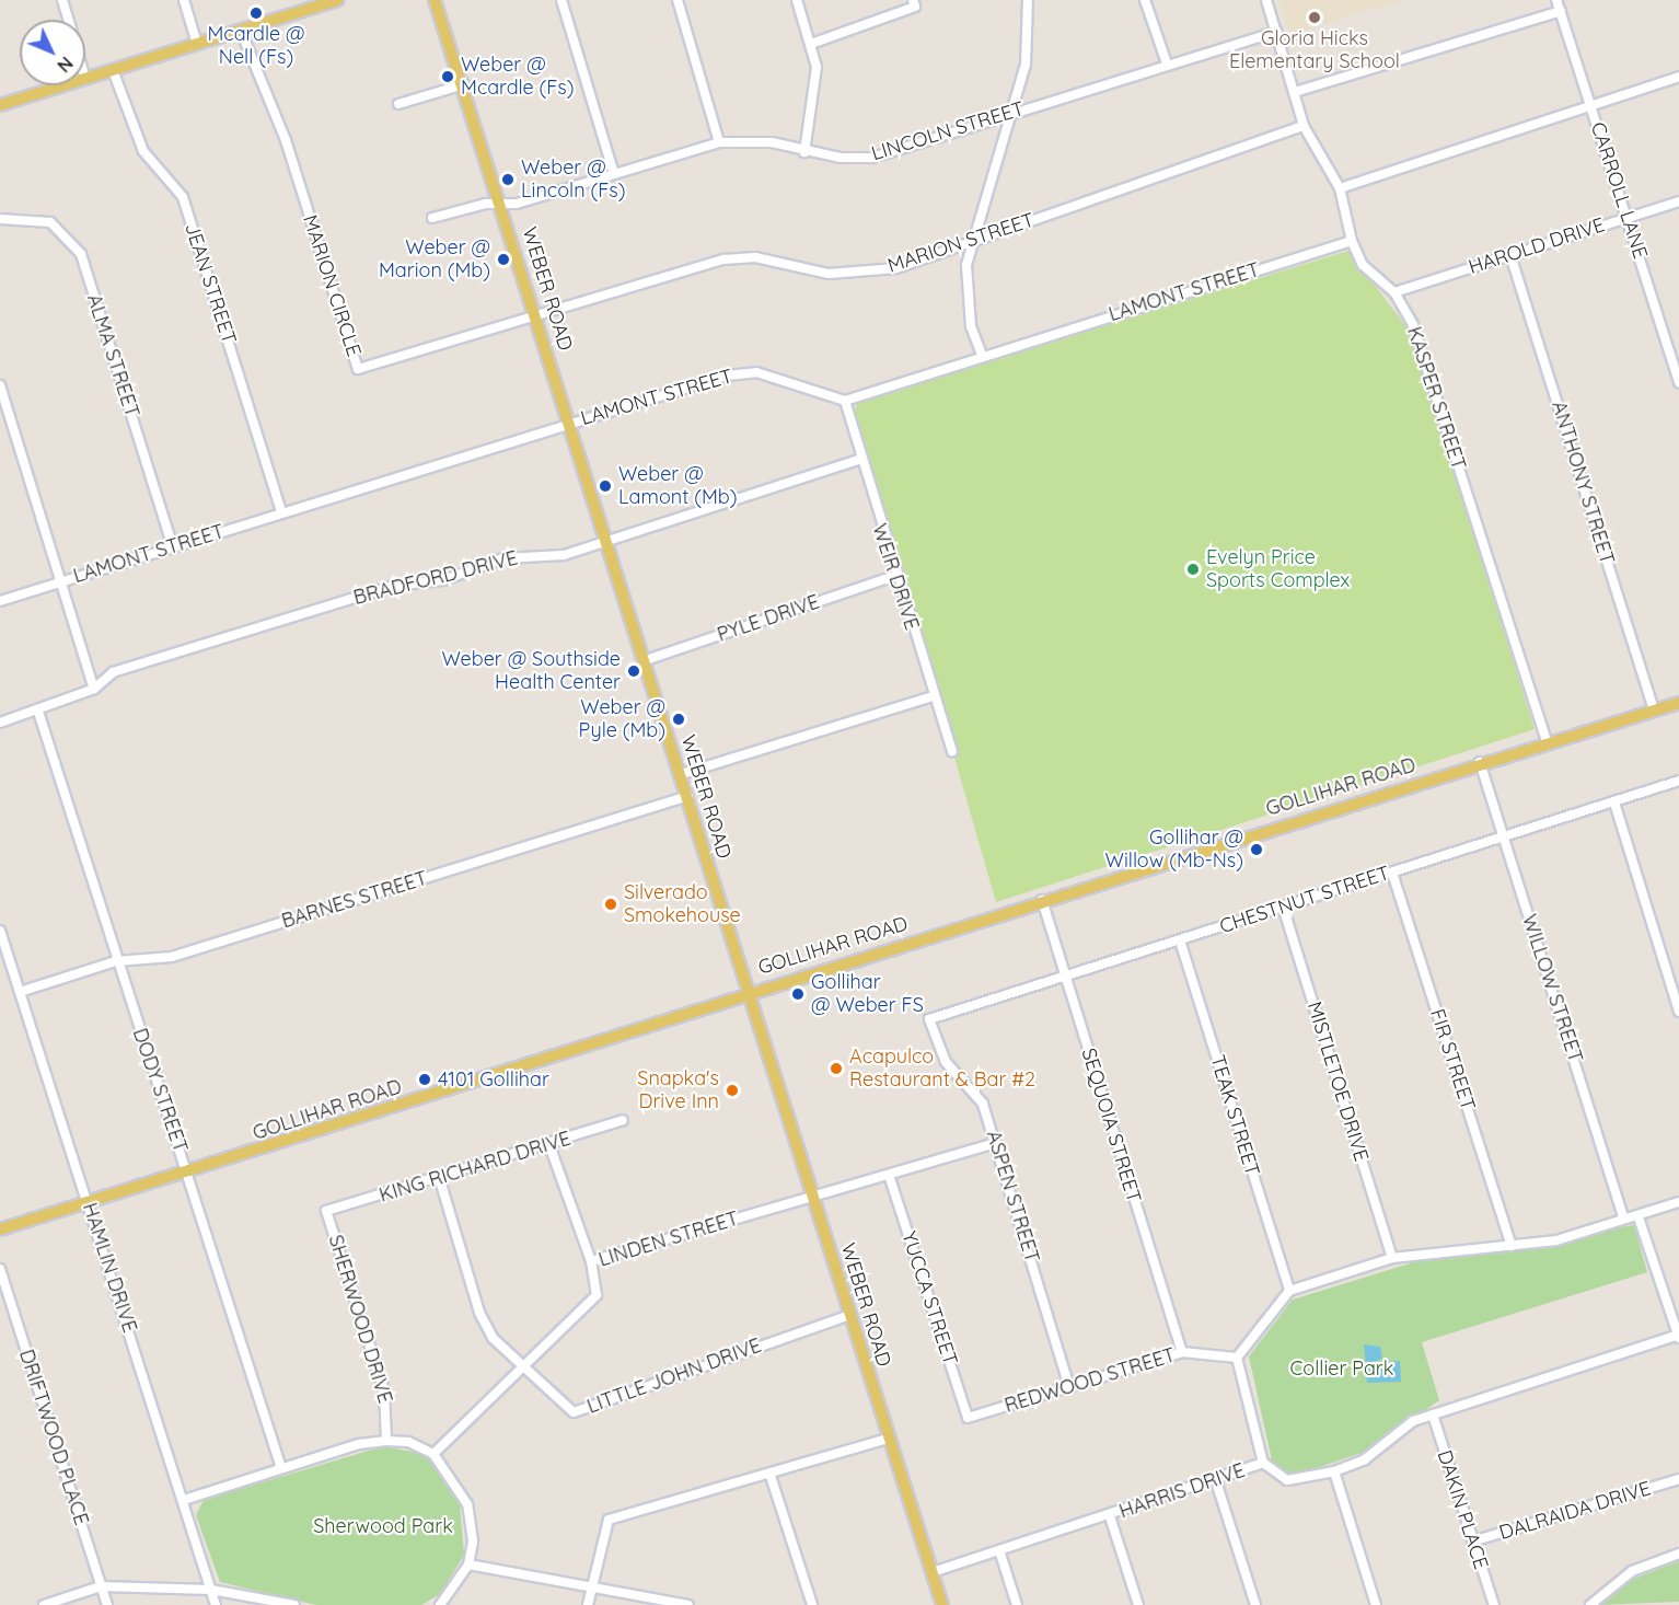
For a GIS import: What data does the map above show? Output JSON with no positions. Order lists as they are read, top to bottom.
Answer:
{
  "streets": {
    "main road": ["WEBER ROAD", "GOLLIHAR ROAD"],
    "street": [
      "LINCOLN STREET",
      "CARROLL LANE",
      "MARION STREET",
      "HAROLD DRIVE",
      "JEAN STREET",
      "MARION CIRCLE",
      "LAMONT STREET",
      "ALMA STREET",
      "KASPER STREET",
      "ANTHONY STREET",
      "WEIR DRIVE",
      "BRADFORD DRIVE",
      "PYLE DRIVE",
      "BARNES STREET",
      "CHESTNUT STREET",
      "WILLOW STREET",
      "FIR STREET",
      "MISTLETOE DRIVE",
      "DODY STREET",
      "TEAK STREET",
      "SEQUOIA STREET",
      "KING RICHARD DRIVE",
      "ASPEN STREET",
      "LINDEN STREET",
      "HAMLIN DRIVE",
      "YUCCA STREET",
      "SHERWOOD DRIVE",
      "LITTLE JOHN DRIVE",
      "REDWOOD STREET",
      "DRIFTWOOD PLACE",
      "HARRIS DRIVE",
      "DAKIN PLACE",
      "DALRAIDA DRIVE"
    ]
  },
  "crossings": [
    ["LINCOLN STREET", "WEBER ROAD"],
    ["LINCOLN STREET", "KASPER STREET"],
    ["CARROLL LANE", "HAROLD DRIVE"],
    ["MARION STREET", "MARION CIRCLE"],
    ["MARION STREET", "WEBER ROAD"],
    ["MARION STREET", "KASPER STREET"],
    ["HAROLD DRIVE", "KASPER STREET"],
    ["HAROLD DRIVE", "ANTHONY STREET"],
    ["JEAN STREET", "LAMONT STREET"],
    ["MARION CIRCLE", "WEBER ROAD"],
    ["WEBER ROAD", "LAMONT STREET"],
    ["WEBER ROAD", "BRADFORD DRIVE"],
    ["WEBER ROAD", "PYLE DRIVE"],
    ["WEBER ROAD", "GOLLIHAR ROAD"],
    ["WEBER ROAD", "BARNES STREET"],
    ["WEBER ROAD", "LINDEN STREET"],
    ["WEBER ROAD", "LITTLE JOHN DRIVE"],
    ["WEBER ROAD", "HARRIS DRIVE"],
    ["LAMONT STREET", "ALMA STREET"],
    ["LAMONT STREET", "KASPER STREET"],
    ["LAMONT STREET", "WEIR DRIVE"],
    ["KASPER STREET", "GOLLIHAR ROAD"],
    ["ANTHONY STREET", "GOLLIHAR ROAD"],
    ["WEIR DRIVE", "BRADFORD DRIVE"],
    ["WEIR DRIVE", "PYLE DRIVE"],
    ["BRADFORD DRIVE", "DODY STREET"],
    ["GOLLIHAR ROAD", "WILLOW STREET"],
    ["GOLLIHAR ROAD", "DODY STREET"],
    ["GOLLIHAR ROAD", "SEQUOIA STREET"],
    ["GOLLIHAR ROAD", "HAMLIN DRIVE"],
    ["BARNES STREET", "DODY STREET"],
    ["BARNES STREET", "HAMLIN DRIVE"],
    ["CHESTNUT STREET", "WILLOW STREET"],
    ["CHESTNUT STREET", "FIR STREET"],
    ["CHESTNUT STREET", "MISTLETOE DRIVE"],
    ["CHESTNUT STREET", "TEAK STREET"],
    ["CHESTNUT STREET", "SEQUOIA STREET"],
    ["CHESTNUT STREET", "ASPEN STREET"],
    ["SEQUOIA STREET", "REDWOOD STREET"],
    ["KING RICHARD DRIVE", "SHERWOOD DRIVE"],
    ["KING RICHARD DRIVE", "LITTLE JOHN DRIVE"],
    ["ASPEN STREET", "LINDEN STREET"],
    ["ASPEN STREET", "REDWOOD STREET"],
    ["LINDEN STREET", "YUCCA STREET"],
    ["LINDEN STREET", "LITTLE JOHN DRIVE"],
    ["YUCCA STREET", "REDWOOD STREET"],
    ["HARRIS DRIVE", "DAKIN PLACE"],
    ["DAKIN PLACE", "DALRAIDA DRIVE"]
  ],
  "parks": ["Collier Park", "Sherwood Park"],
  "places": [
    "Mcardle @ Nell (Fs)",
    "Gloria Hicks Elementary School",
    "Weber @ Mcardle (Fs)",
    "Weber @ Lincoln (Fs)",
    "Weber @ Marion (Mb)",
    "Weber @ Lamont (Mb)",
    "Evelyn Price Sports Complex",
    "Weber @ Southside Health Center",
    "Weber @ Pyle (Mb)",
    "Gollihar @ Willow (Mb-Ns)",
    "Silverado Smokehouse",
    "Gollihar @ Weber FS",
    "Acapulco Restaurant & Bar #2",
    "4101 Gollihar",
    "Snapka's Drive Inn"
  ],
  "north": "bottom right"
}
